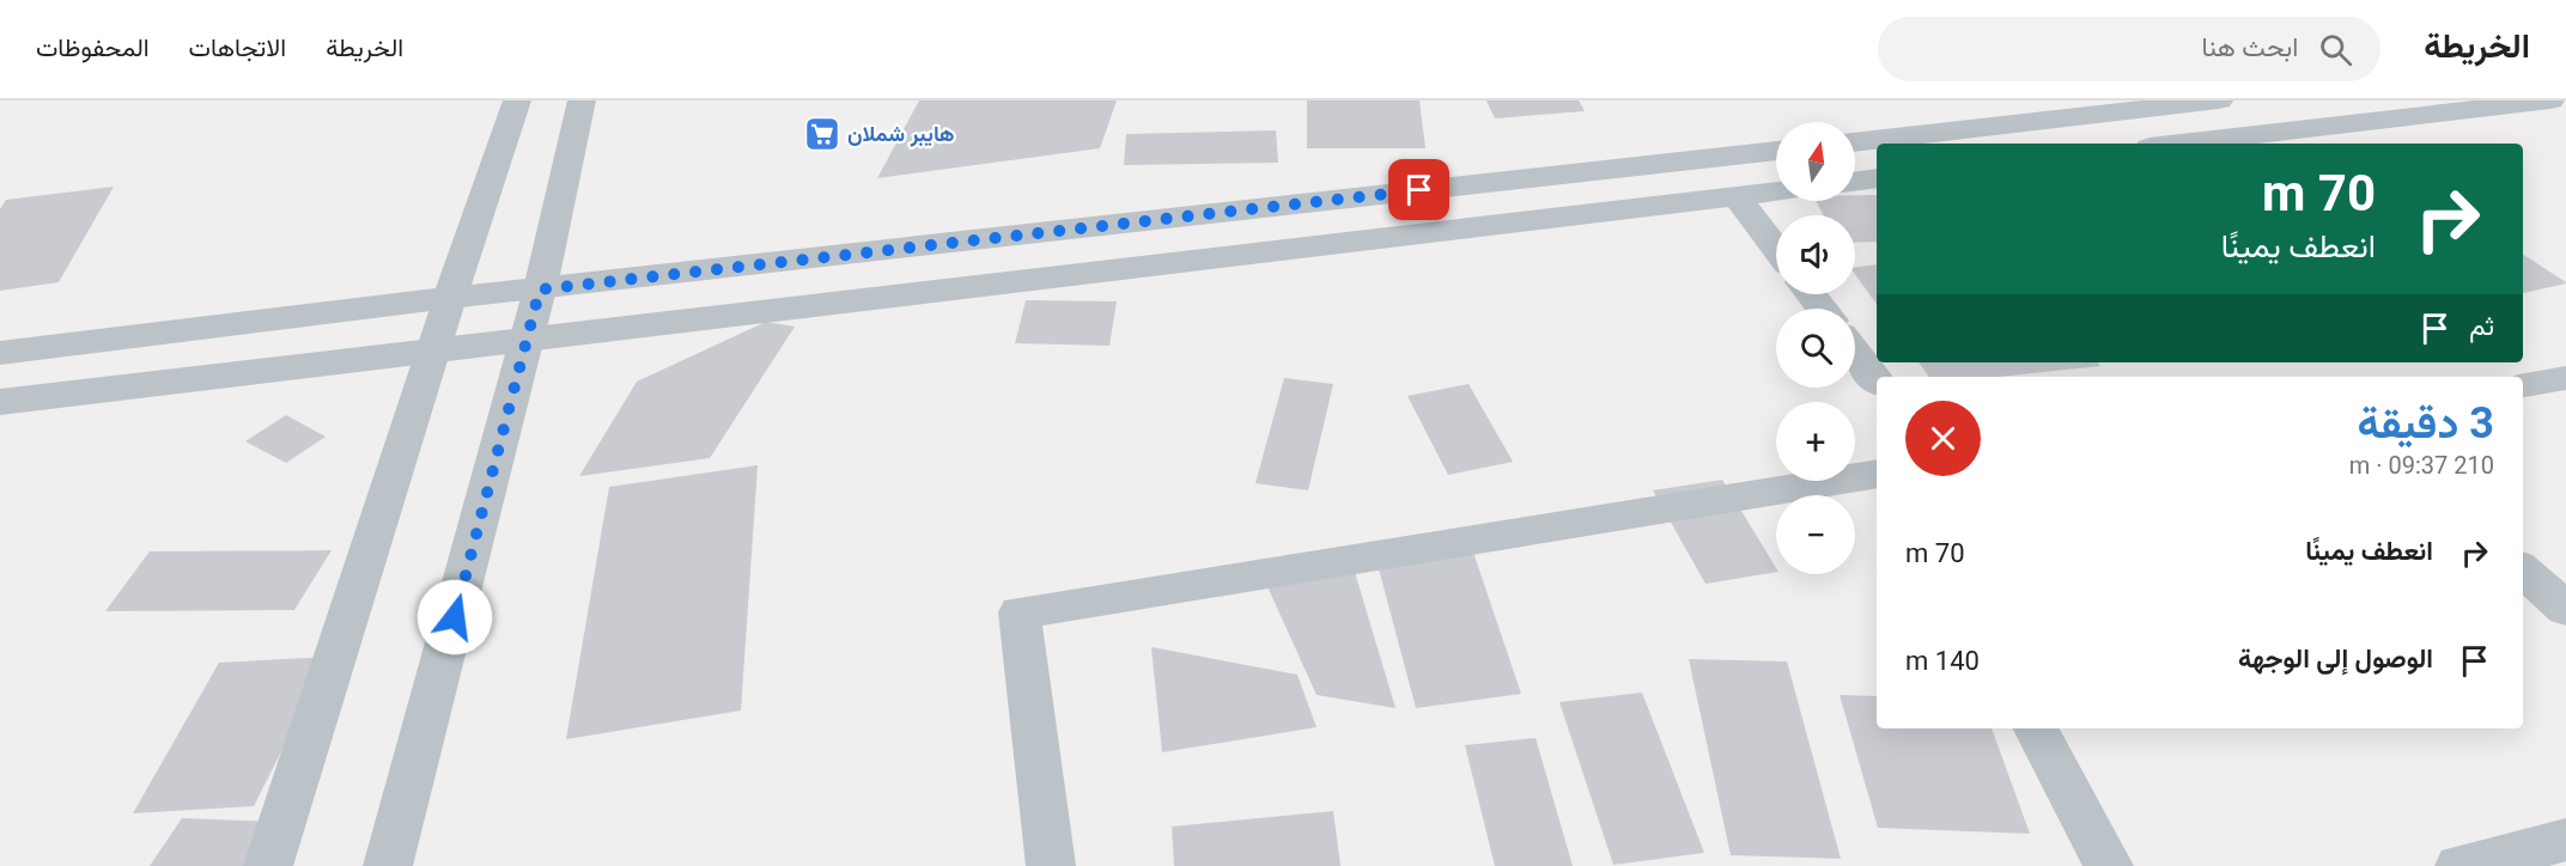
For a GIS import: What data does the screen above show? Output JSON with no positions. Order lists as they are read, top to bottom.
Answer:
{
  "places": {
    "supermarket": ["هايبر شملان"]
  },
  "north": "top",
  "page": {
    "header": "الخريطة",
    "search": "ابحث هنا",
    "nav": ["الخريطة", "الاتجاهات", "المحفوظات"],
    "map_buttons": ["+", "−"],
    "turn": ["70 m", "انعطف يمينًا"],
    "then": "ثم",
    "heading": ["3 دقيقة", "210 m · 09:37"],
    "list": [
      {
        "name": "انعطف يمينًا",
        "value": "70 m"
      },
      {
        "name": "الوصول إلى الوجهة",
        "value": "140 m"
      }
    ]
  }
}
